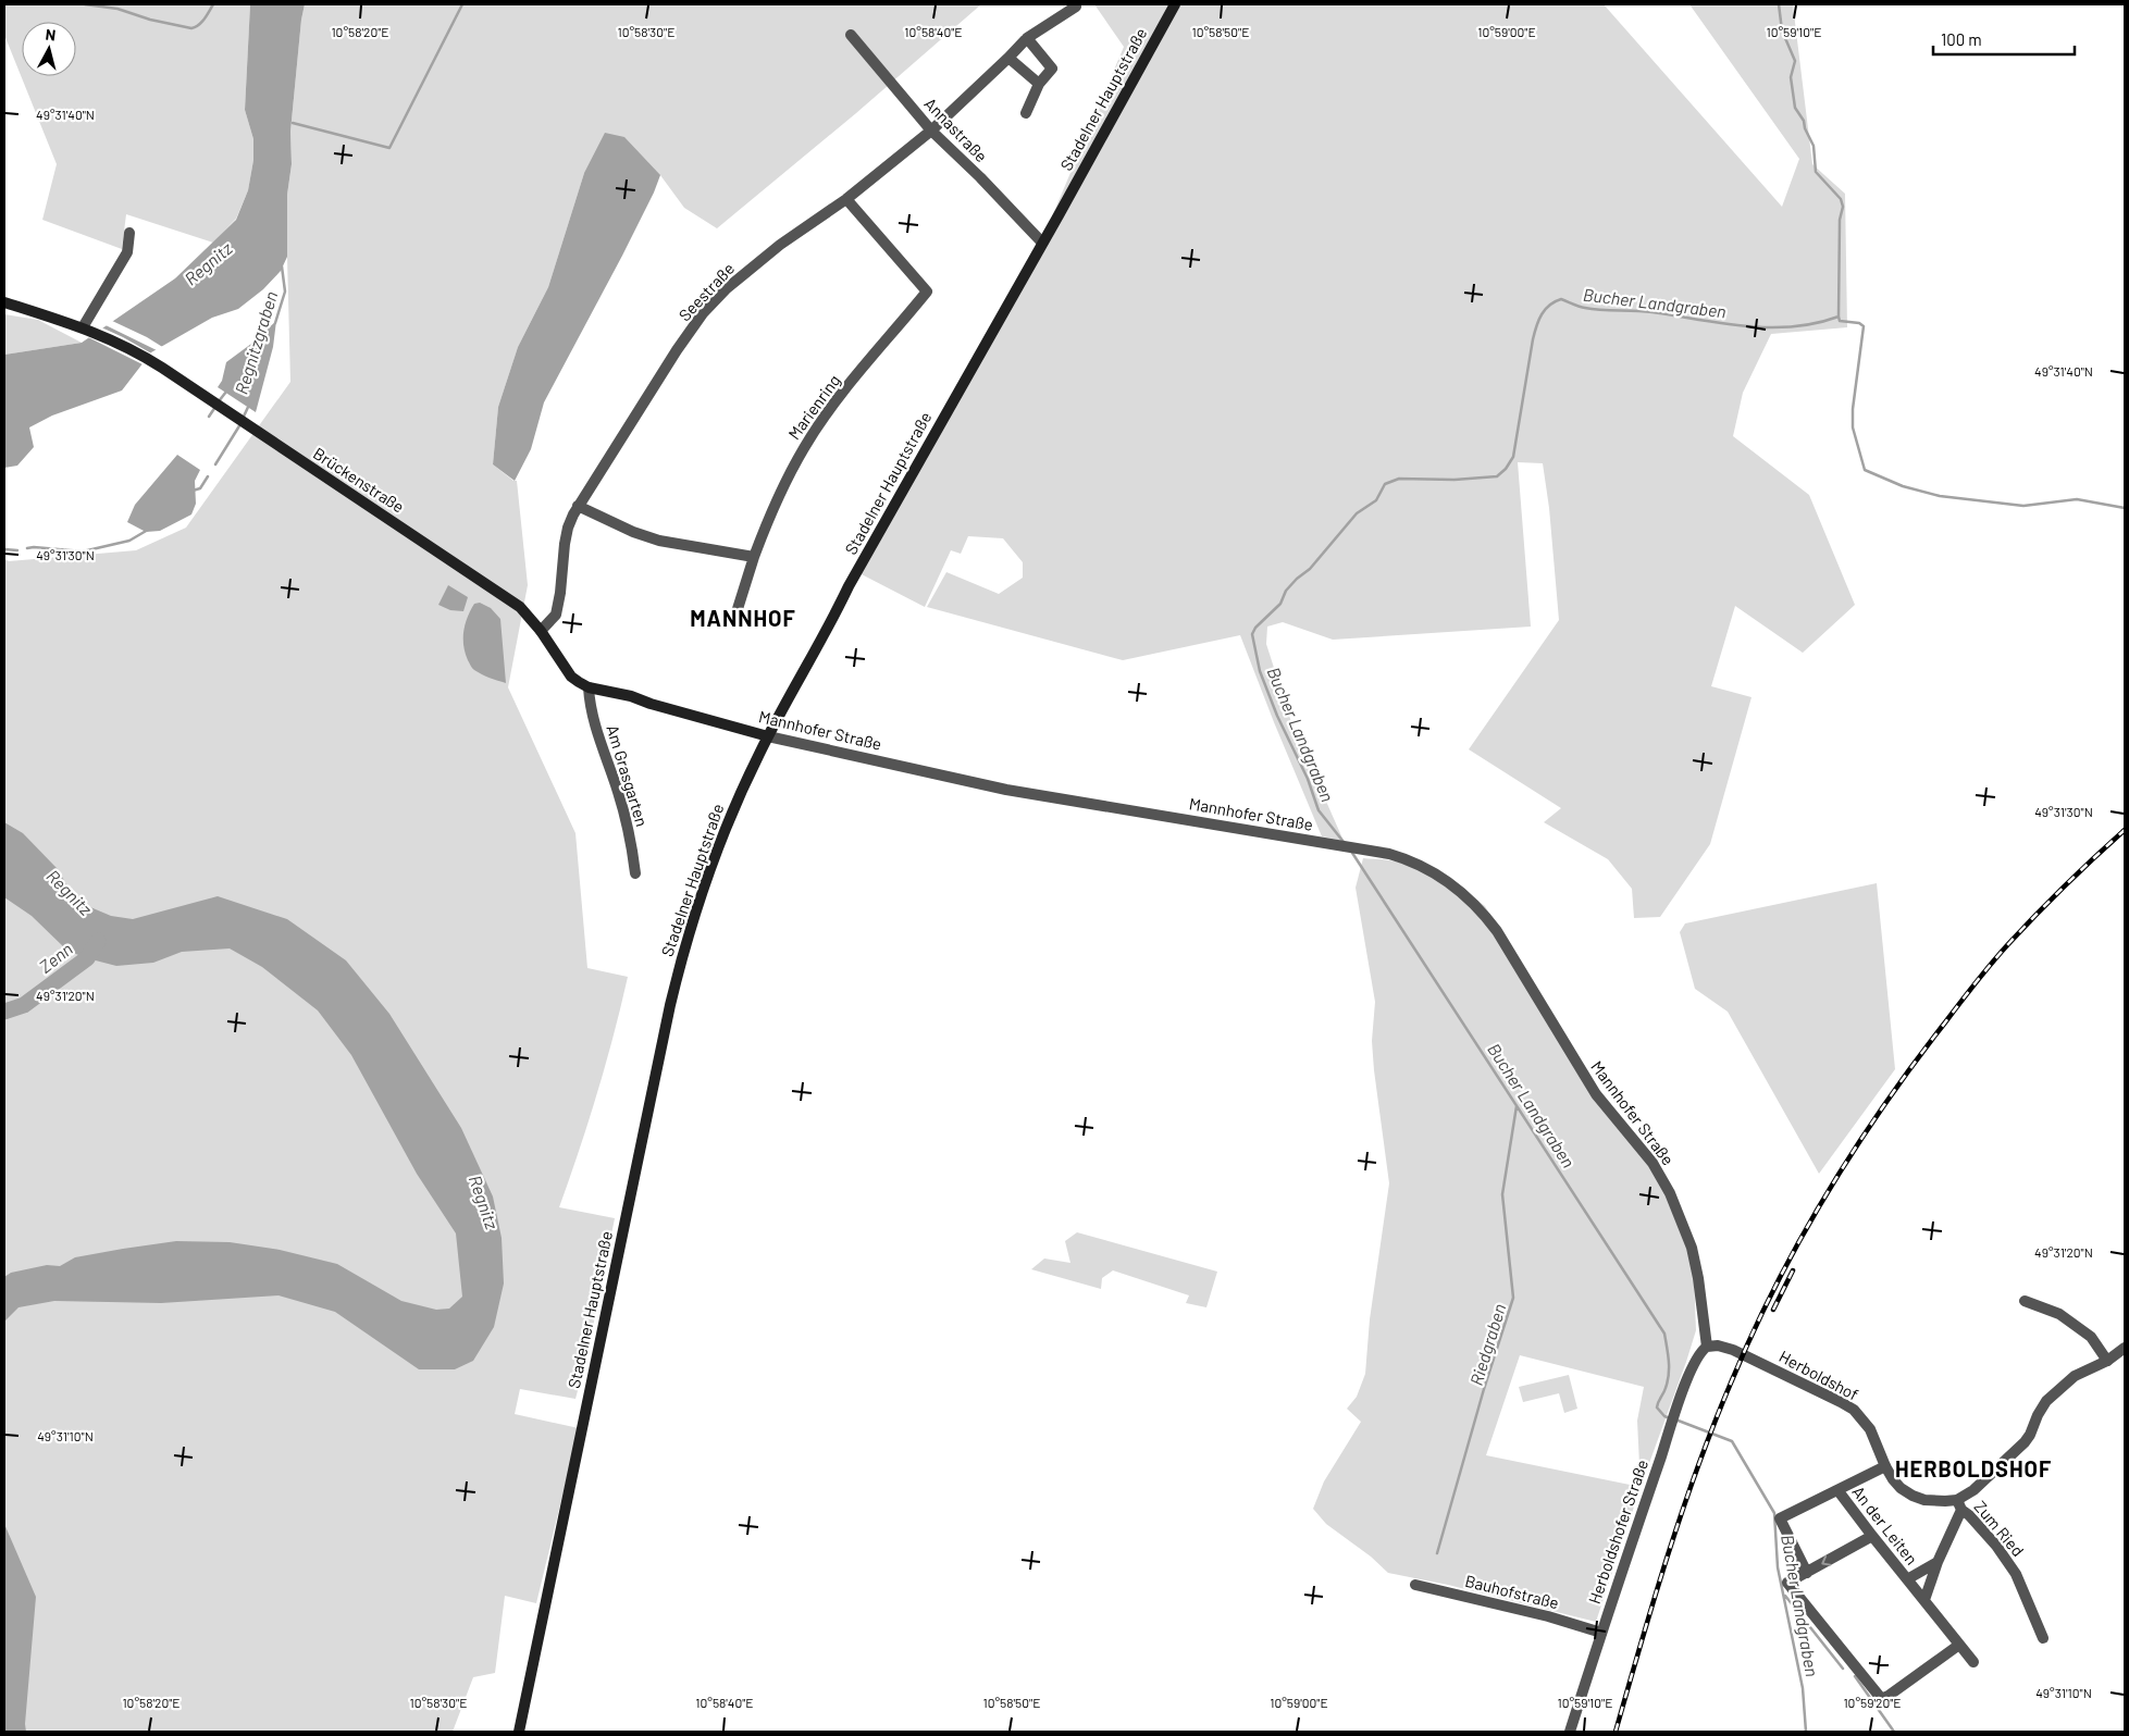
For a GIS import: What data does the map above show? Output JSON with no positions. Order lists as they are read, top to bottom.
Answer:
{
  "streets": {
    "main road": ["Stadelner Hauptstraße", "Brückenstraße", "Mannhofer Straße"],
    "street": [
      "Annastraße",
      "Seestraße",
      "Marienring",
      "Am Grasgarten",
      "Herboldshof",
      "An der Leiten",
      "Zum Ried",
      "Herboldshofer Straße",
      "Bauhofstraße"
    ]
  },
  "crossings": [
    ["Stadelner Hauptstraße", "Annastraße"],
    ["Stadelner Hauptstraße", "Mannhofer Straße"],
    ["Annastraße", "Seestraße"],
    ["Seestraße", "Marienring"],
    ["Seestraße", "Brückenstraße"],
    ["Seestraße", "Mannhofer Straße"],
    ["Brückenstraße", "Mannhofer Straße"],
    ["Mannhofer Straße", "Am Grasgarten"],
    ["Mannhofer Straße", "Herboldshof"],
    ["Mannhofer Straße", "Herboldshofer Straße"],
    ["Herboldshof", "An der Leiten"],
    ["Herboldshof", "Zum Ried"],
    ["Herboldshof", "Herboldshofer Straße"],
    ["An der Leiten", "Zum Ried"],
    ["Herboldshofer Straße", "Bauhofstraße"]
  ],
  "districts": ["MANNHOF", "HERBOLDSHOF"],
  "water": [
    "Regnitz",
    "Bucher Landgraben",
    "Regnitzgraben",
    "Zenn",
    "Riedgraben"
  ],
  "scale_bar": "100 m",
  "north": "top",
  "coordinates": [
    "10°58'20\"E",
    "10°58'30\"E",
    "10°58'40\"E",
    "10°58'50\"E",
    "10°59'00\"E",
    "10°59'10\"E",
    "49°31'40\"N",
    "49°31'30\"N",
    "49°31'20\"N",
    "49°31'10\"N",
    "10°59'20\"E"
  ]
}
